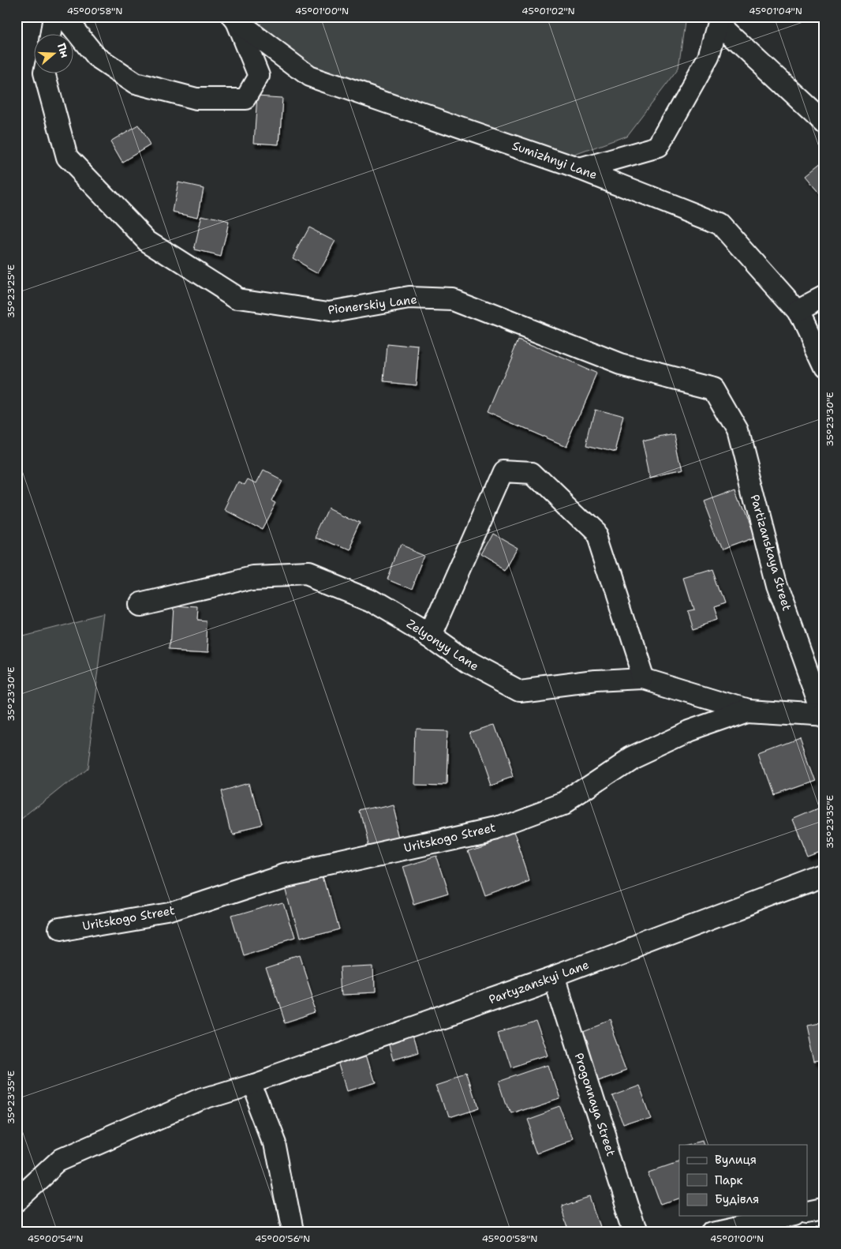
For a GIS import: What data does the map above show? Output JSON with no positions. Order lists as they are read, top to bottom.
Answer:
{
  "streets": {
    "street": [
      "Sumizhnyi Lane",
      "Pionerskiy Lane",
      "Partizanskaya Street",
      "Zelyonyy Lane",
      "Uritskogo Street",
      "Partyzanskyi Lane",
      "Progonnaya Street"
    ]
  },
  "crossings": [
    ["Pionerskiy Lane", "Partizanskaya Street"],
    ["Partizanskaya Street", "Uritskogo Street"],
    ["Zelyonyy Lane", "Uritskogo Street"],
    ["Partyzanskyi Lane", "Progonnaya Street"]
  ],
  "legend": ["Вулиця", "Парк", "Будівля"],
  "north": "right",
  "coordinates": [
    "45°00'58\"N",
    "45°01'00\"N",
    "45°01'02\"N",
    "45°01'04\"N",
    "35°23'25\"E",
    "35°23'30\"E",
    "35°23'35\"E",
    "45°00'54\"N",
    "45°00'56\"N"
  ]
}
